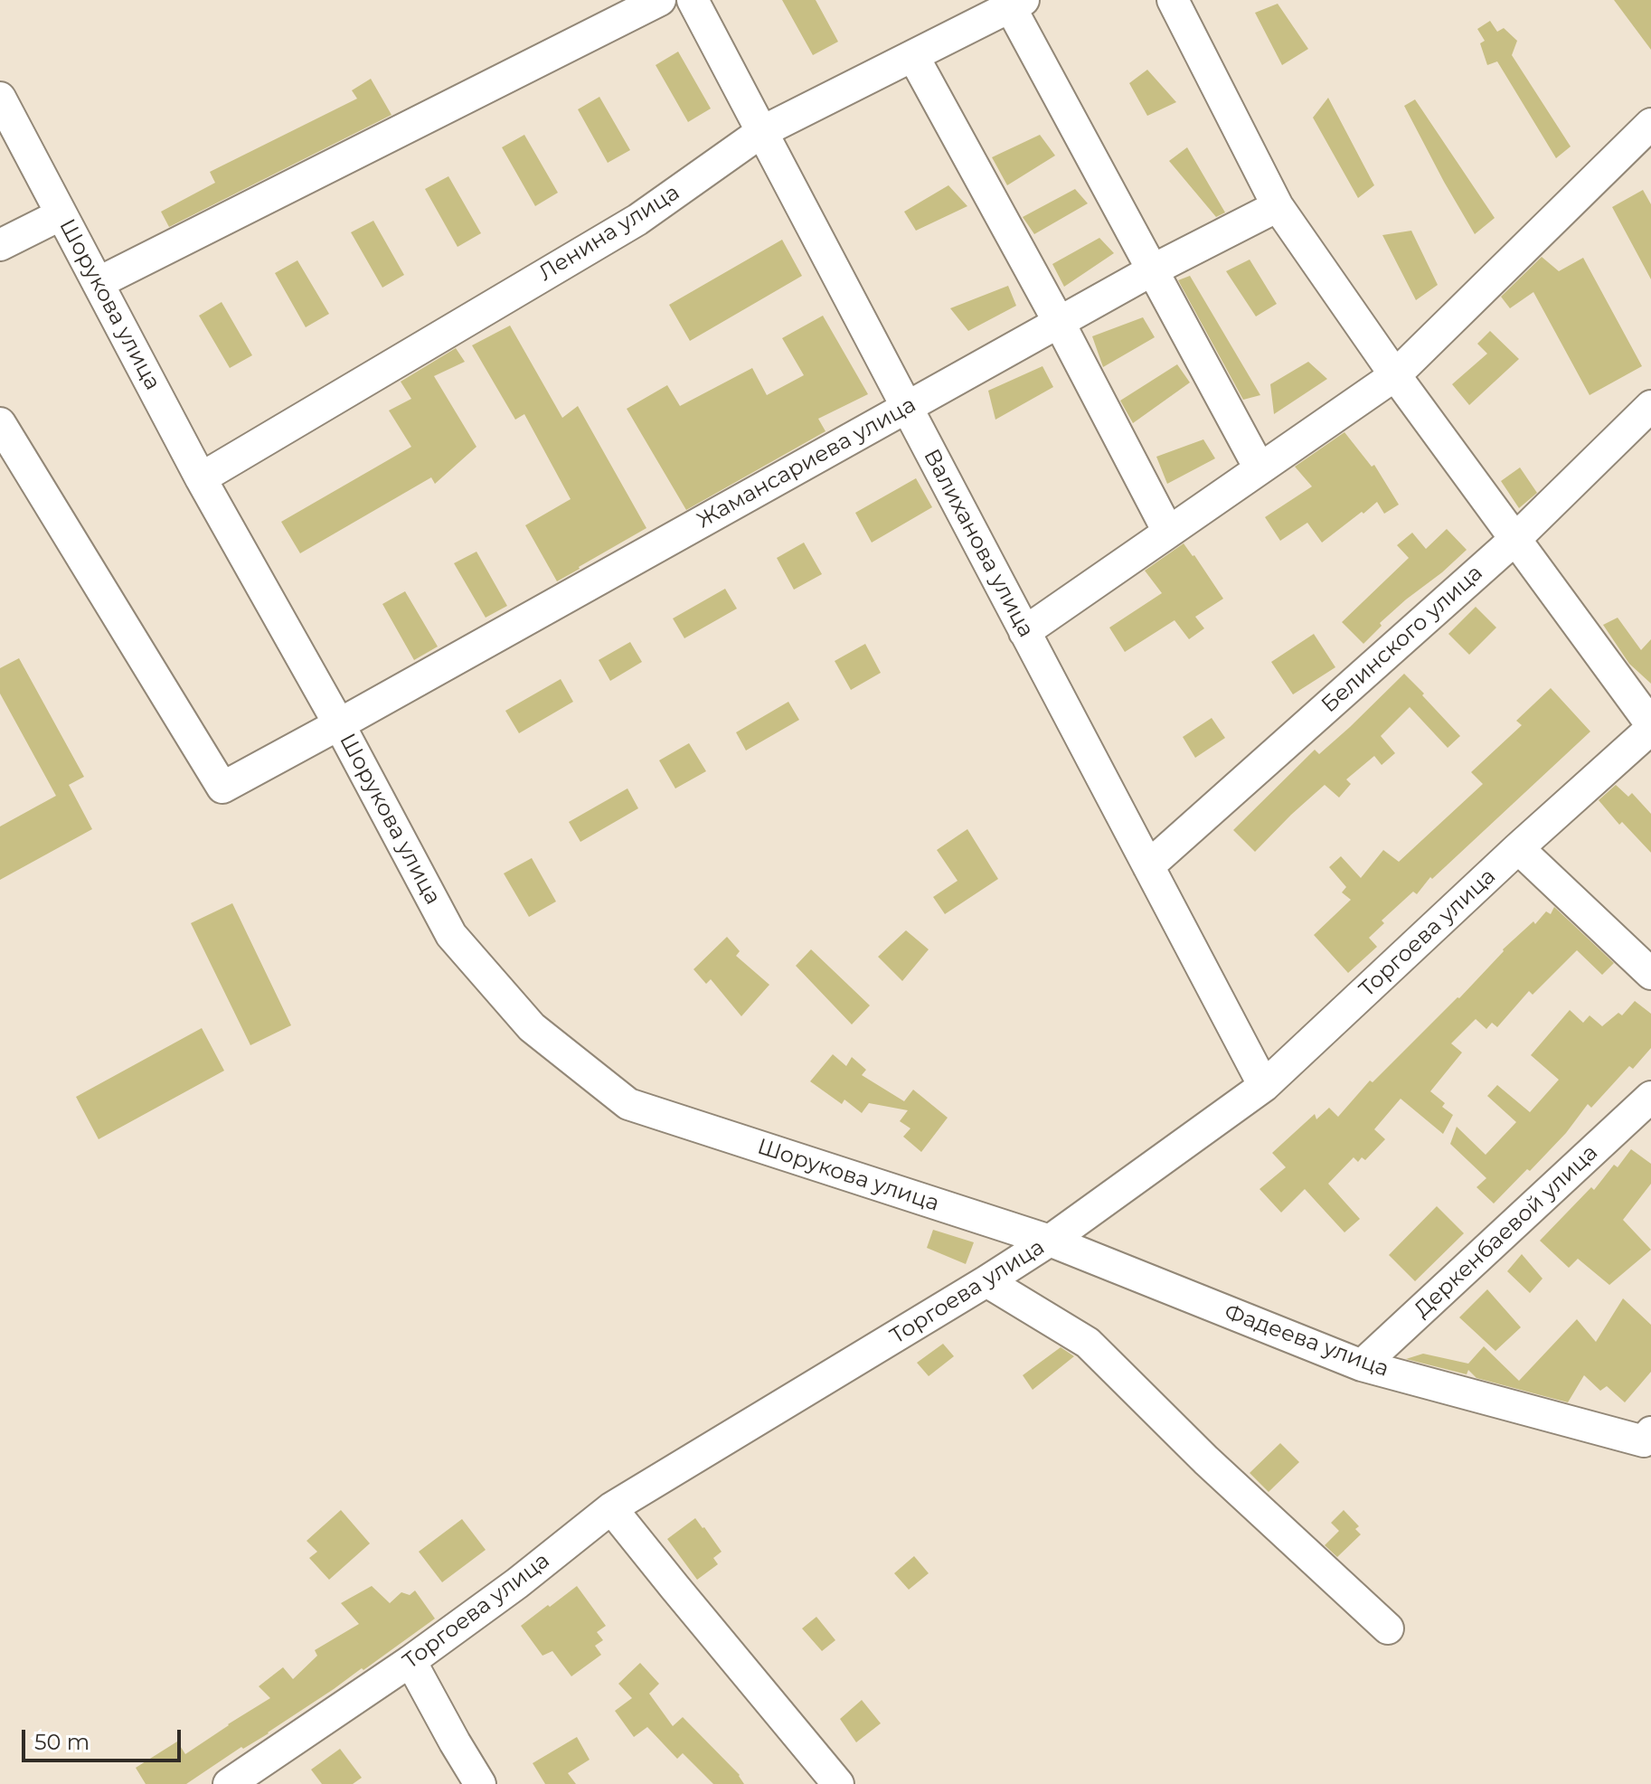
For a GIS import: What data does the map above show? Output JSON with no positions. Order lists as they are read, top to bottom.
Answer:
{
  "streets": {
    "street": [
      "Ленина улица",
      "Шорукова улица",
      "Жамансариева улица",
      "Валиханова улица",
      "Белинского улица",
      "Торгоева улица",
      "Деркенбаевой улица",
      "Фадеева улица"
    ]
  },
  "crossings": [
    ["Ленина улица", "Шорукова улица"],
    ["Ленина улица", "Валиханова улица"],
    ["Шорукова улица", "Жамансариева улица"],
    ["Шорукова улица", "Торгоева улица"],
    ["Шорукова улица", "Фадеева улица"],
    ["Жамансариева улица", "Валиханова улица"],
    ["Валиханова улица", "Белинского улица"],
    ["Валиханова улица", "Торгоева улица"],
    ["Торгоева улица", "Фадеева улица"],
    ["Деркенбаевой улица", "Фадеева улица"]
  ],
  "scale_bar": "50 m"
}
